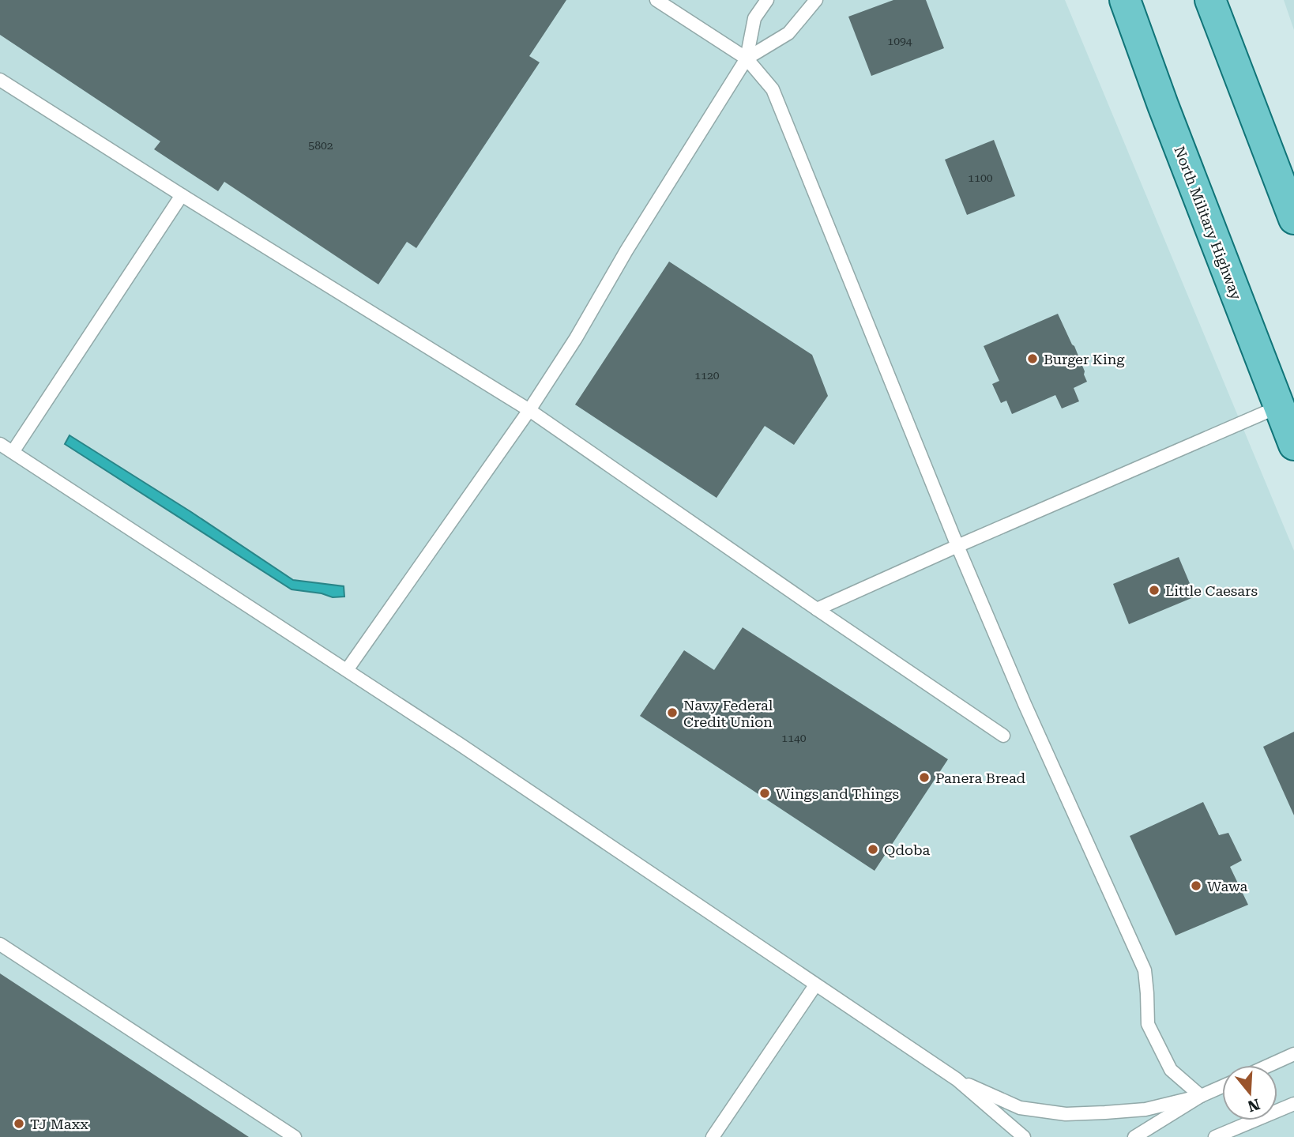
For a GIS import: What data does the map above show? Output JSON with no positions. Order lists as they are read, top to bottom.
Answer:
{
  "streets": {
    "main road": ["North Military Highway"]
  },
  "places": [
    "Burger King",
    "Little Caesars",
    "Navy Federal Credit Union",
    "Panera Bread",
    "Wings and Things",
    "Qdoba",
    "Wawa",
    "TJ Maxx"
  ],
  "house_numbers": [
    "1094",
    "5802",
    "1100",
    "1120",
    "1140"
  ],
  "north": "bottom"
}
